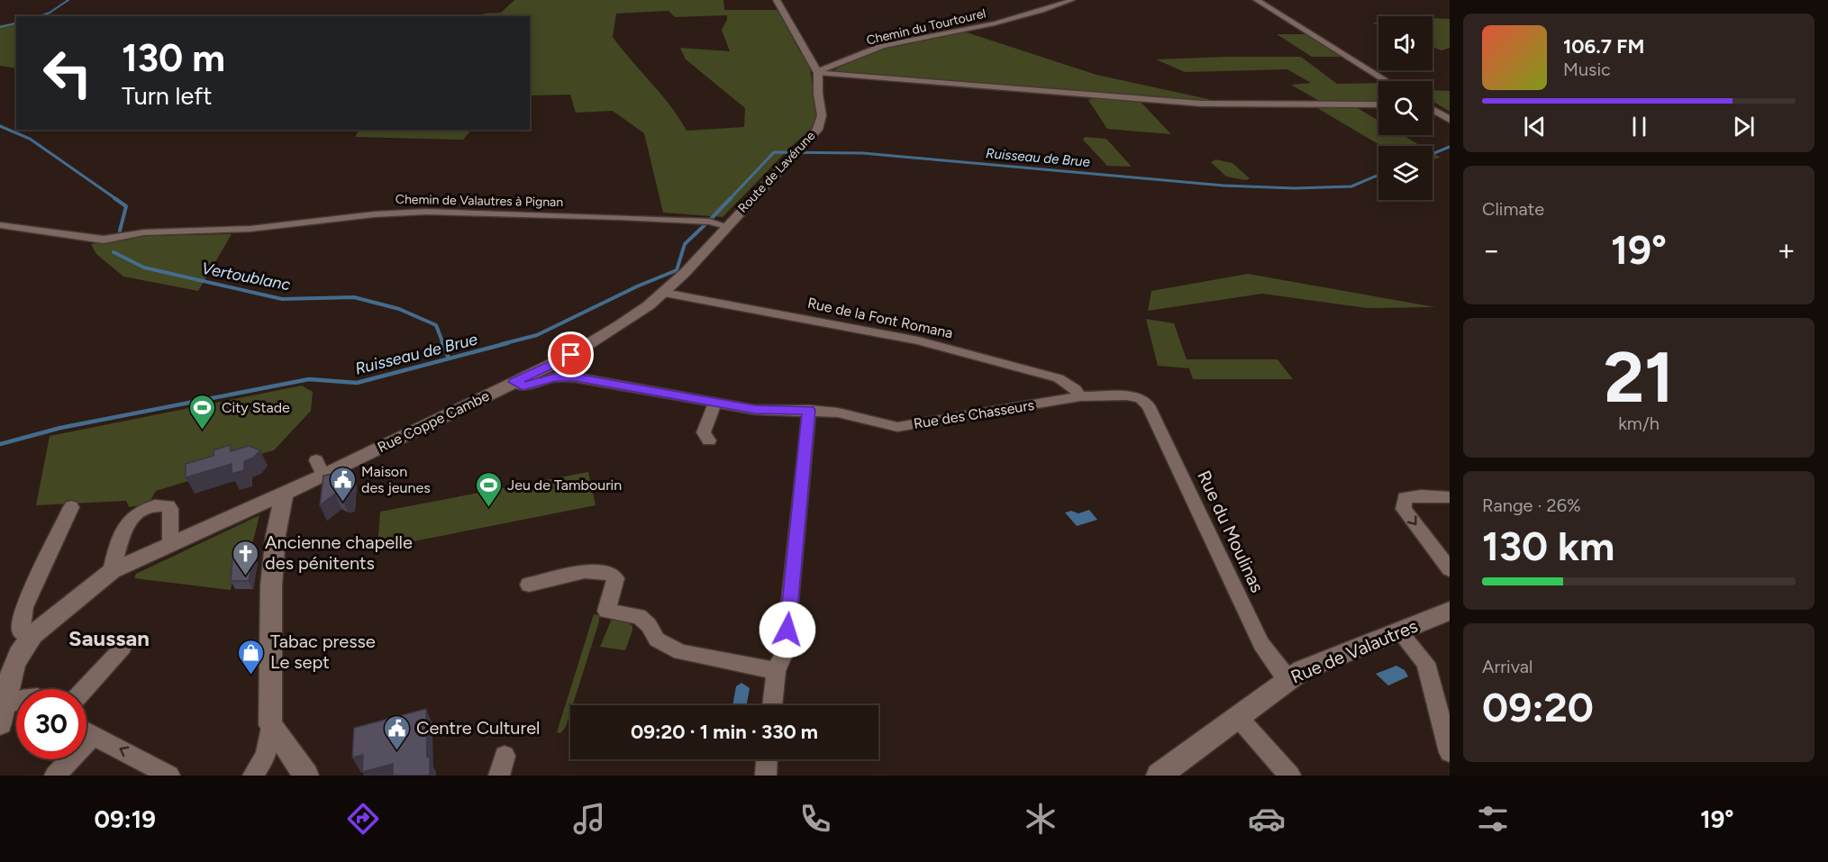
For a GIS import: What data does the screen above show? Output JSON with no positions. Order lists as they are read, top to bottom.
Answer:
{
  "streets": {
    "street": [
      "Chemin du Tourtourel",
      "Route de Lavérune",
      "Chemin de Valautres à Pignan",
      "Rue de la Font Romana",
      "Rue des Chasseurs",
      "Rue Coppe Cambe",
      "Rue du Moulinas",
      "Rue de Valautres"
    ]
  },
  "crossings": [
    ["Chemin du Tourtourel", "Route de Lavérune"],
    ["Route de Lavérune", "Chemin de Valautres à Pignan"],
    ["Route de Lavérune", "Rue Coppe Cambe"],
    ["Rue de la Font Romana", "Rue des Chasseurs"],
    ["Rue de la Font Romana", "Rue Coppe Cambe"],
    ["Rue des Chasseurs", "Rue Coppe Cambe"],
    ["Rue des Chasseurs", "Rue du Moulinas"],
    ["Rue du Moulinas", "Rue de Valautres"]
  ],
  "districts": ["Saussan"],
  "water": ["Ruisseau de Brue", "Vertoublanc"],
  "places": {
    "sports": ["City Stade", "Jeu de Tambourin"],
    "public building": ["Maison des jeunes", "Centre Culturel"],
    "church": ["Ancienne chapelle des pénitents"],
    "shop": ["Tabac presse Le sept"]
  },
  "page": {
    "turn": ["130 m", "Turn left"],
    "song": ["106.7 FM", "Music"],
    "tile": [
      "Climate",
      ["21", "km/h"],
      ["Range · 26%", "130 km"],
      ["Arrival", "09:20"]
    ],
    "heat": ["−", "19°", "+"],
    "limit": "30",
    "trip": "09:20 · 1 min · 330 m",
    "tabs": ["09:19", "19°"]
  }
}
